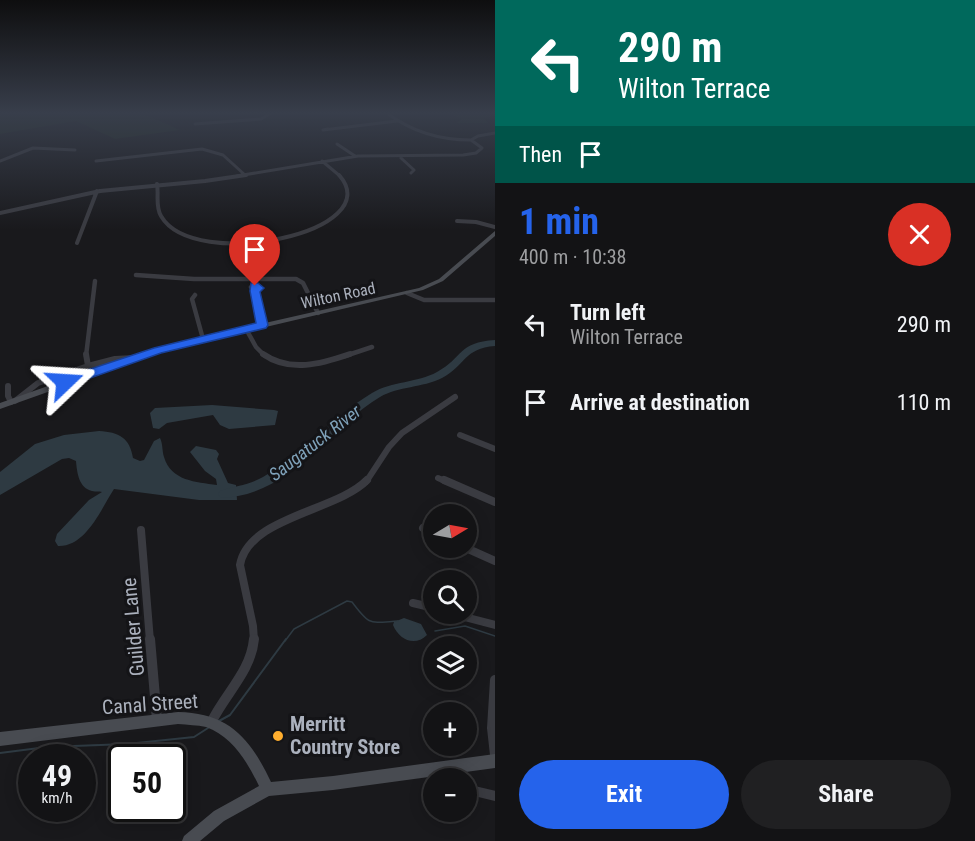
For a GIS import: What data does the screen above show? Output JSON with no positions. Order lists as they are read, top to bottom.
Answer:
{
  "streets": {
    "main road": ["Wilton Road", "Canal Street"],
    "street": ["Guilder Lane"]
  },
  "crossings": [
    ["Guilder Lane", "Canal Street"]
  ],
  "water": ["Saugatuck River"],
  "places": ["Merritt Country Store"],
  "north": "right",
  "page": {
    "turn": ["290 m", "Wilton Terrace"],
    "then": "Then",
    "heading": ["1 min", "400 m · 10:38"],
    "list": [
      {
        "name": "Turn left",
        "note": "Wilton Terrace",
        "value": "290 m"
      },
      {
        "name": "Arrive at destination",
        "value": "110 m"
      }
    ],
    "map_buttons": ["+", "−"],
    "speed": "49 km/h",
    "limit": "50",
    "buttons": ["Exit", "Share"]
  }
}
